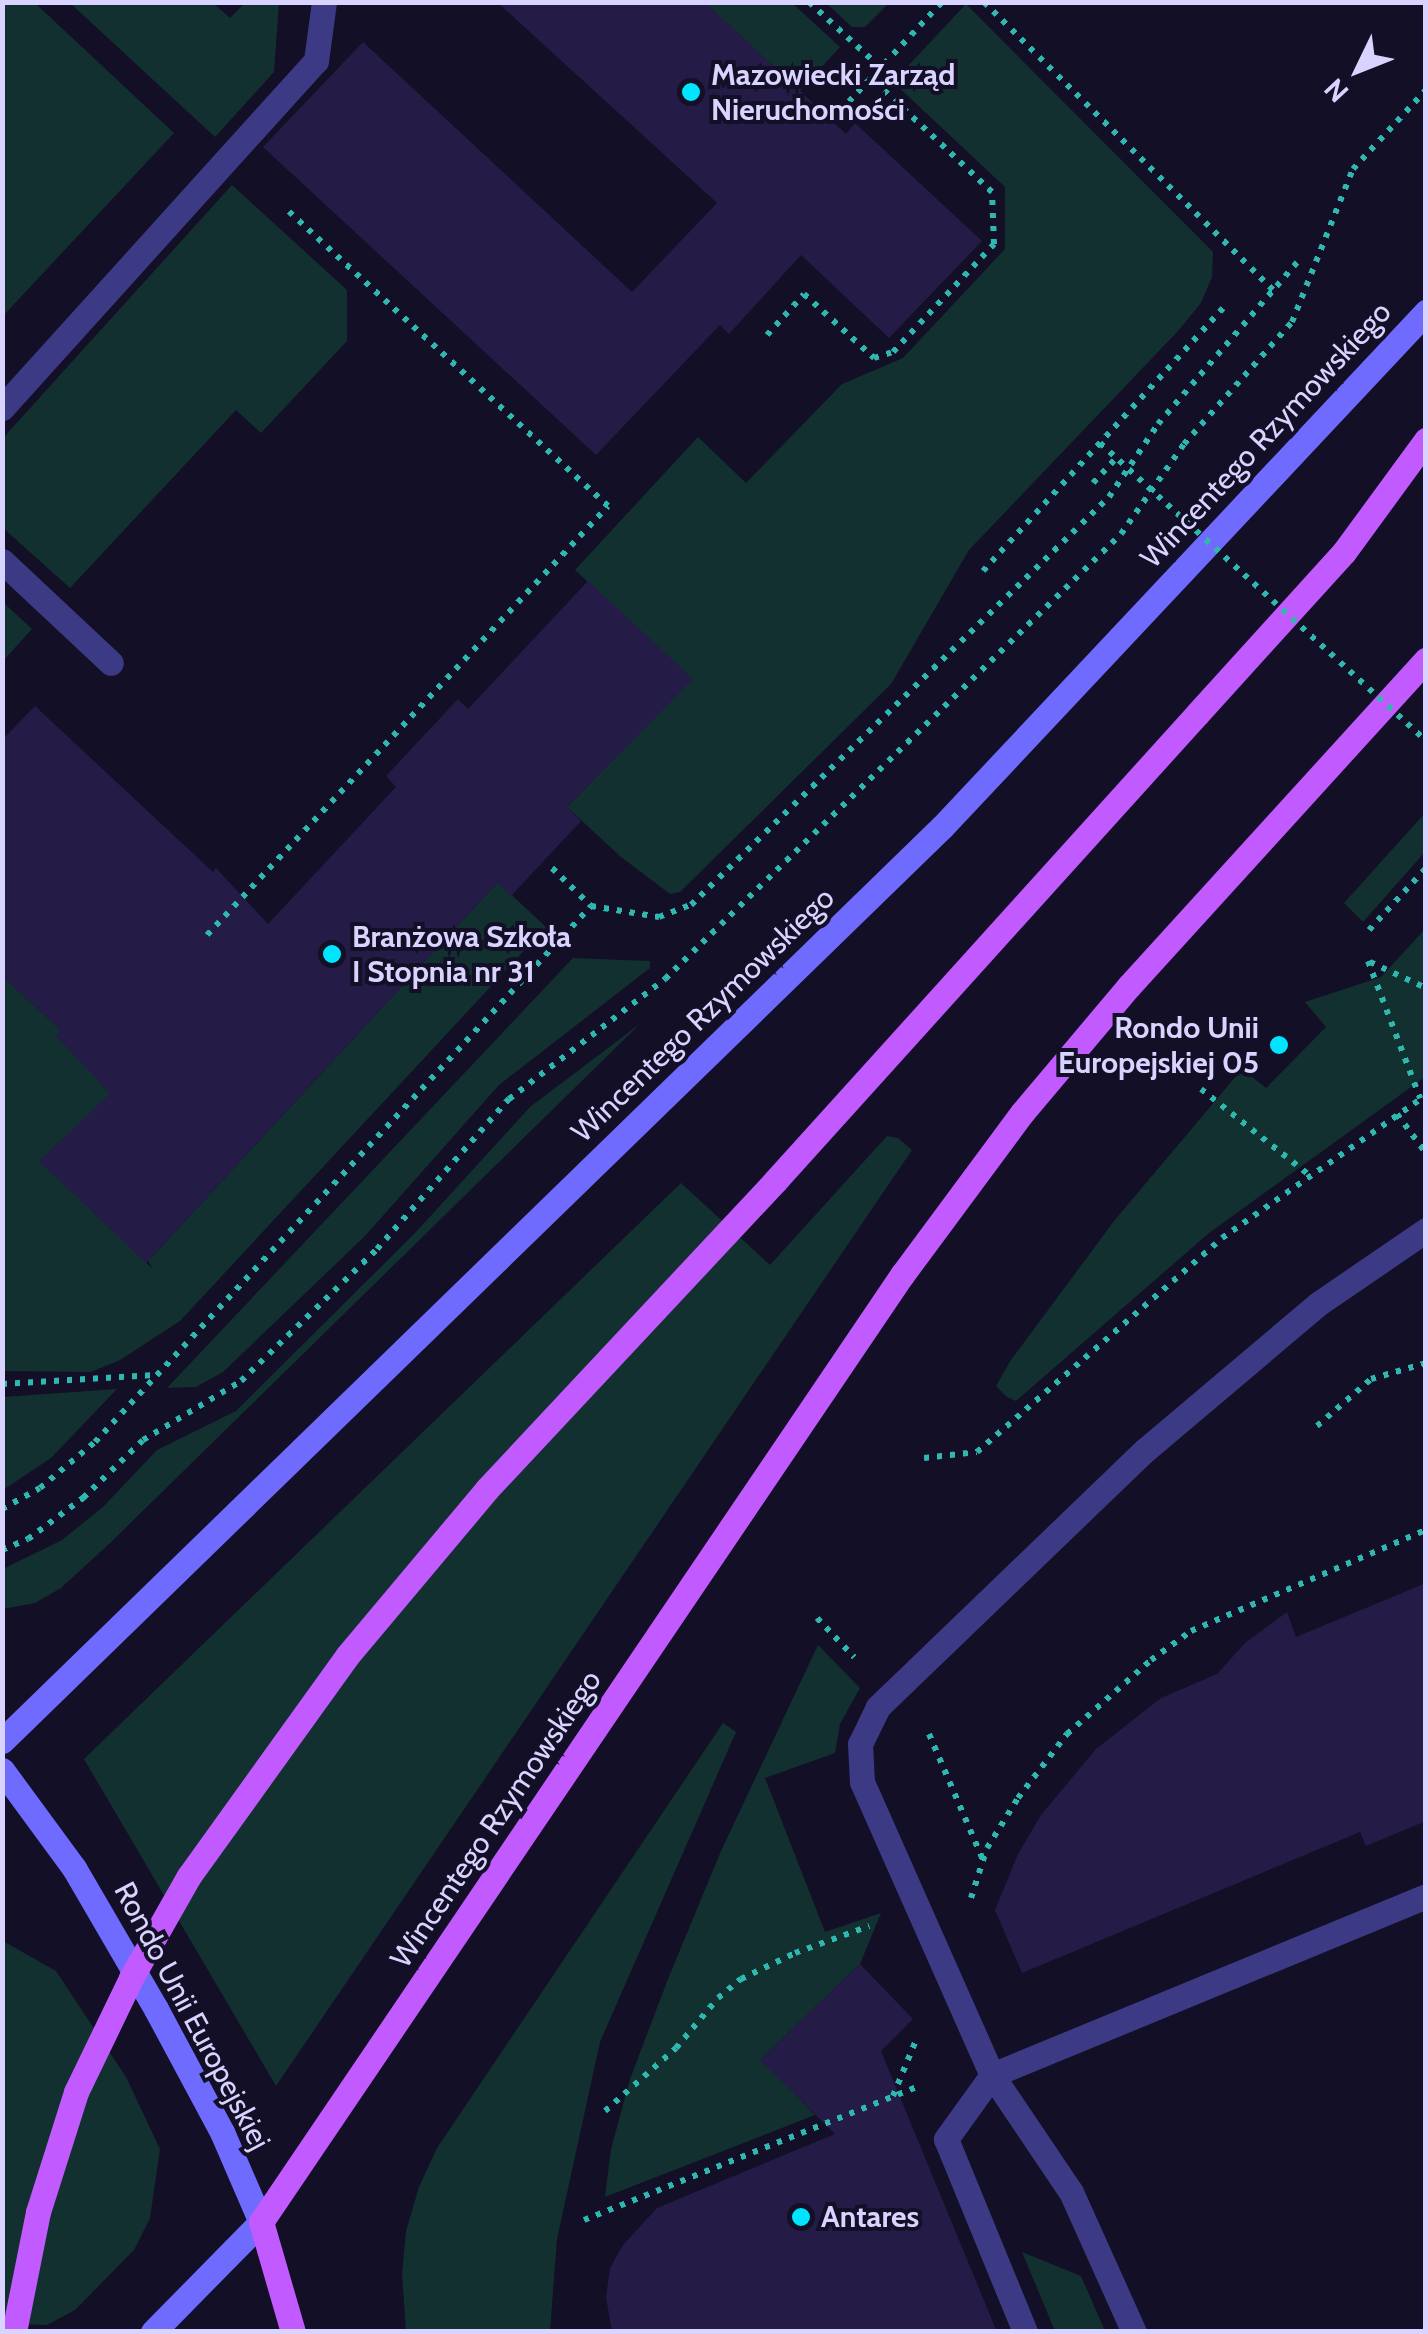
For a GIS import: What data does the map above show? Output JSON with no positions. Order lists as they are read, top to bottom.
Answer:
{
  "streets": {
    "main road": ["Wincentego Rzymowskiego", "Rondo Unii Europejskiej"]
  },
  "crossings": [
    ["Wincentego Rzymowskiego", "Rondo Unii Europejskiej"]
  ],
  "places": [
    "Mazowiecki Zarząd Nieruchomości",
    "Branżowa Szkoła I Stopnia nr 31",
    "Rondo Unii Europejskiej 05",
    "Antares"
  ],
  "north": "bottom left"
}
